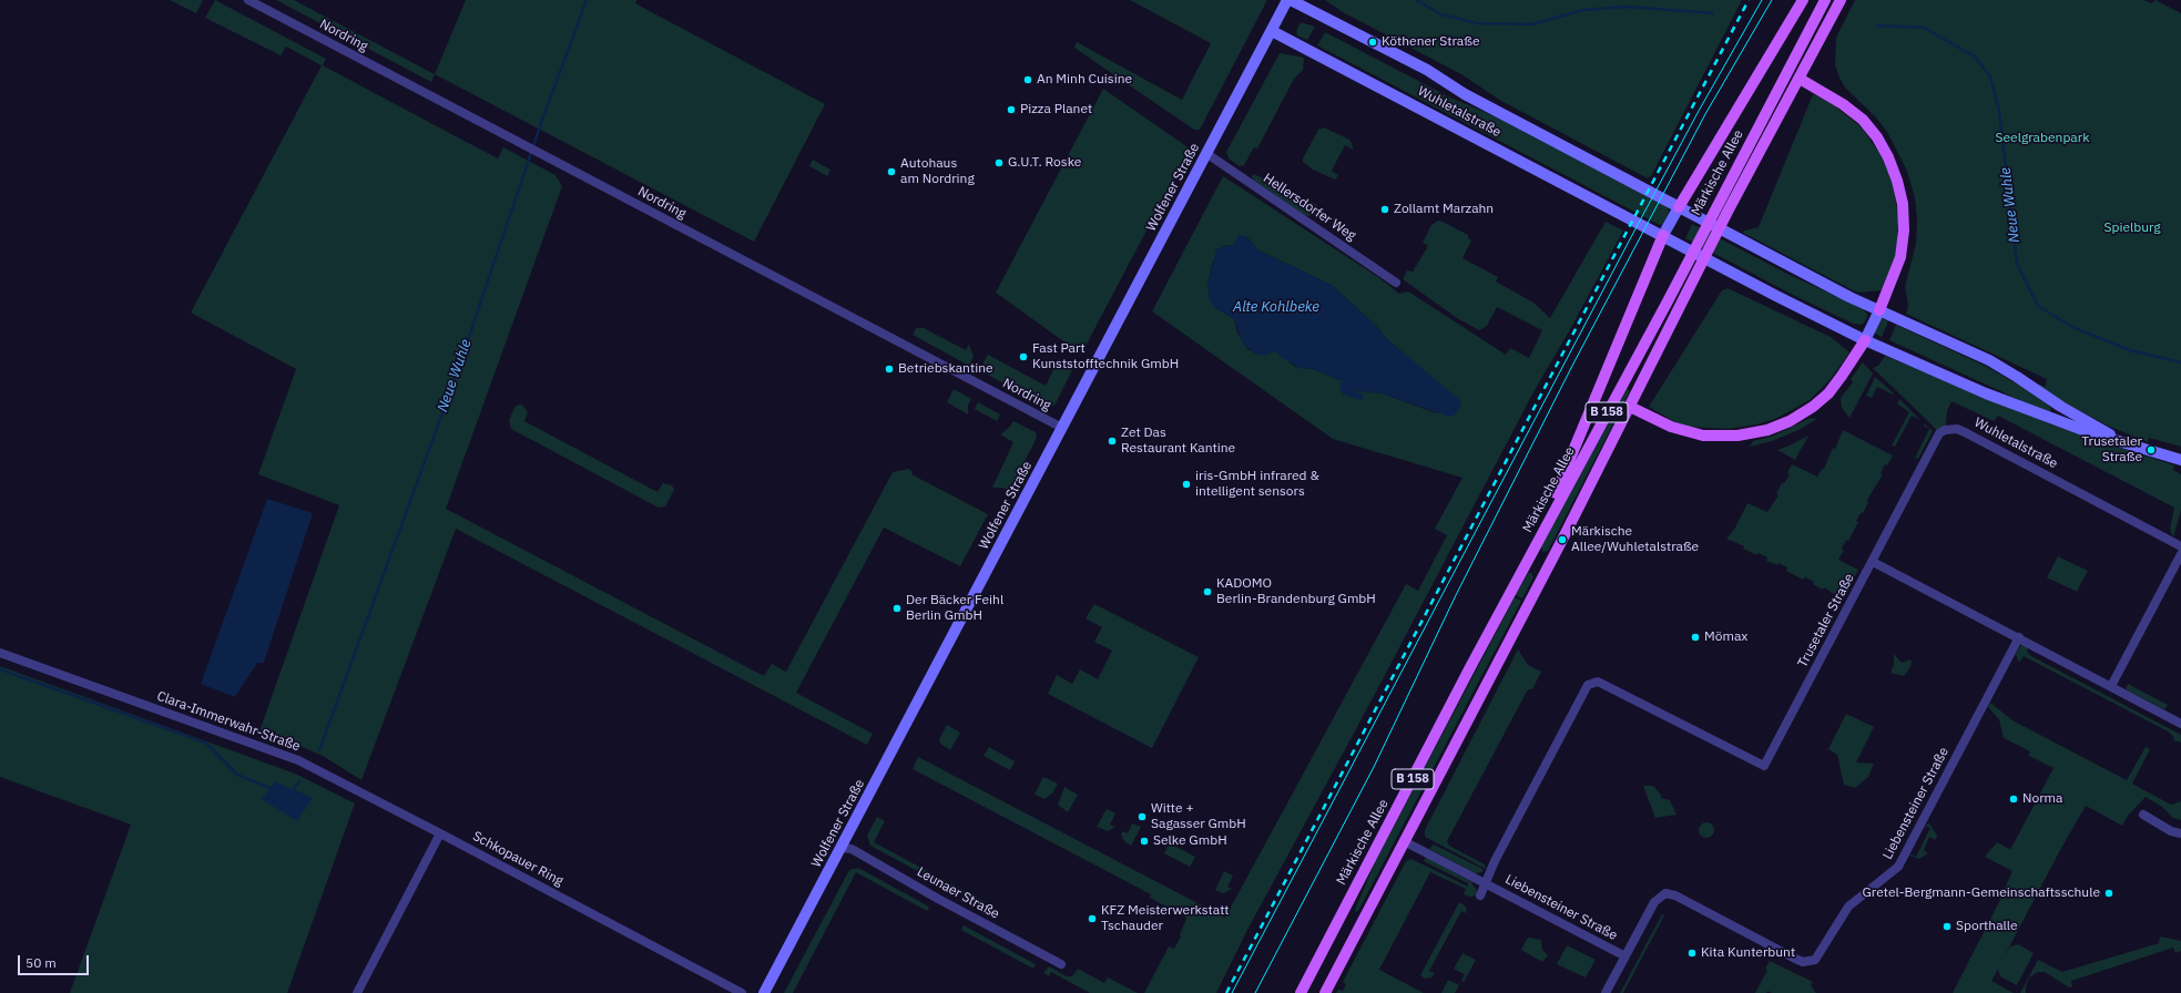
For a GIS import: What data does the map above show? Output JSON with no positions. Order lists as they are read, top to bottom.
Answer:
{
  "streets": {
    "main road": [
      "Wuhletalstraße",
      "Märkische Allee",
      "Wolfener Straße",
      "B 158"
    ],
    "street": [
      "Nordring",
      "Hellersdorfer Weg",
      "Trusetaler Straße",
      "Clara-Immerwahr-Straße",
      "Liebensteiner Straße",
      "Schkopauer Ring",
      "Leunaer Straße"
    ]
  },
  "crossings": [
    ["Nordring", "Wolfener Straße"],
    ["Wuhletalstraße", "Wolfener Straße"],
    ["Wuhletalstraße", "Trusetaler Straße"],
    ["Wolfener Straße", "Hellersdorfer Weg"],
    ["Wolfener Straße", "Leunaer Straße"],
    ["Trusetaler Straße", "Liebensteiner Straße"],
    ["Clara-Immerwahr-Straße", "Schkopauer Ring"]
  ],
  "water": ["Neue Wuhle", "Alte Kohlbeke"],
  "parks": ["Seelgrabenpark", "Spielburg"],
  "places": [
    "Köthener Straße",
    "An Minh Cuisine",
    "Pizza Planet",
    "G.U.T. Roske",
    "Autohaus am Nordring",
    "Zollamt Marzahn",
    "Fast Part Kunststofftechnik GmbH",
    "Betriebskantine",
    "Zet Das Restaurant Kantine",
    "Trusetaler Straße",
    "iris-GmbH infrared & intelligent sensors",
    "Märkische Allee/Wuhletalstraße",
    "KADOMO Berlin-Brandenburg GmbH",
    "Der Bäcker Feihl Berlin GmbH",
    "Mömax",
    "Norma",
    "Witte + Sagasser GmbH",
    "Selke GmbH",
    "Gretel-Bergmann-Gemeinschaftsschule",
    "KFZ Meisterwerkstatt Tschauder",
    "Sporthalle",
    "Kita Kunterbunt"
  ],
  "scale_bar": "50 m"
}
